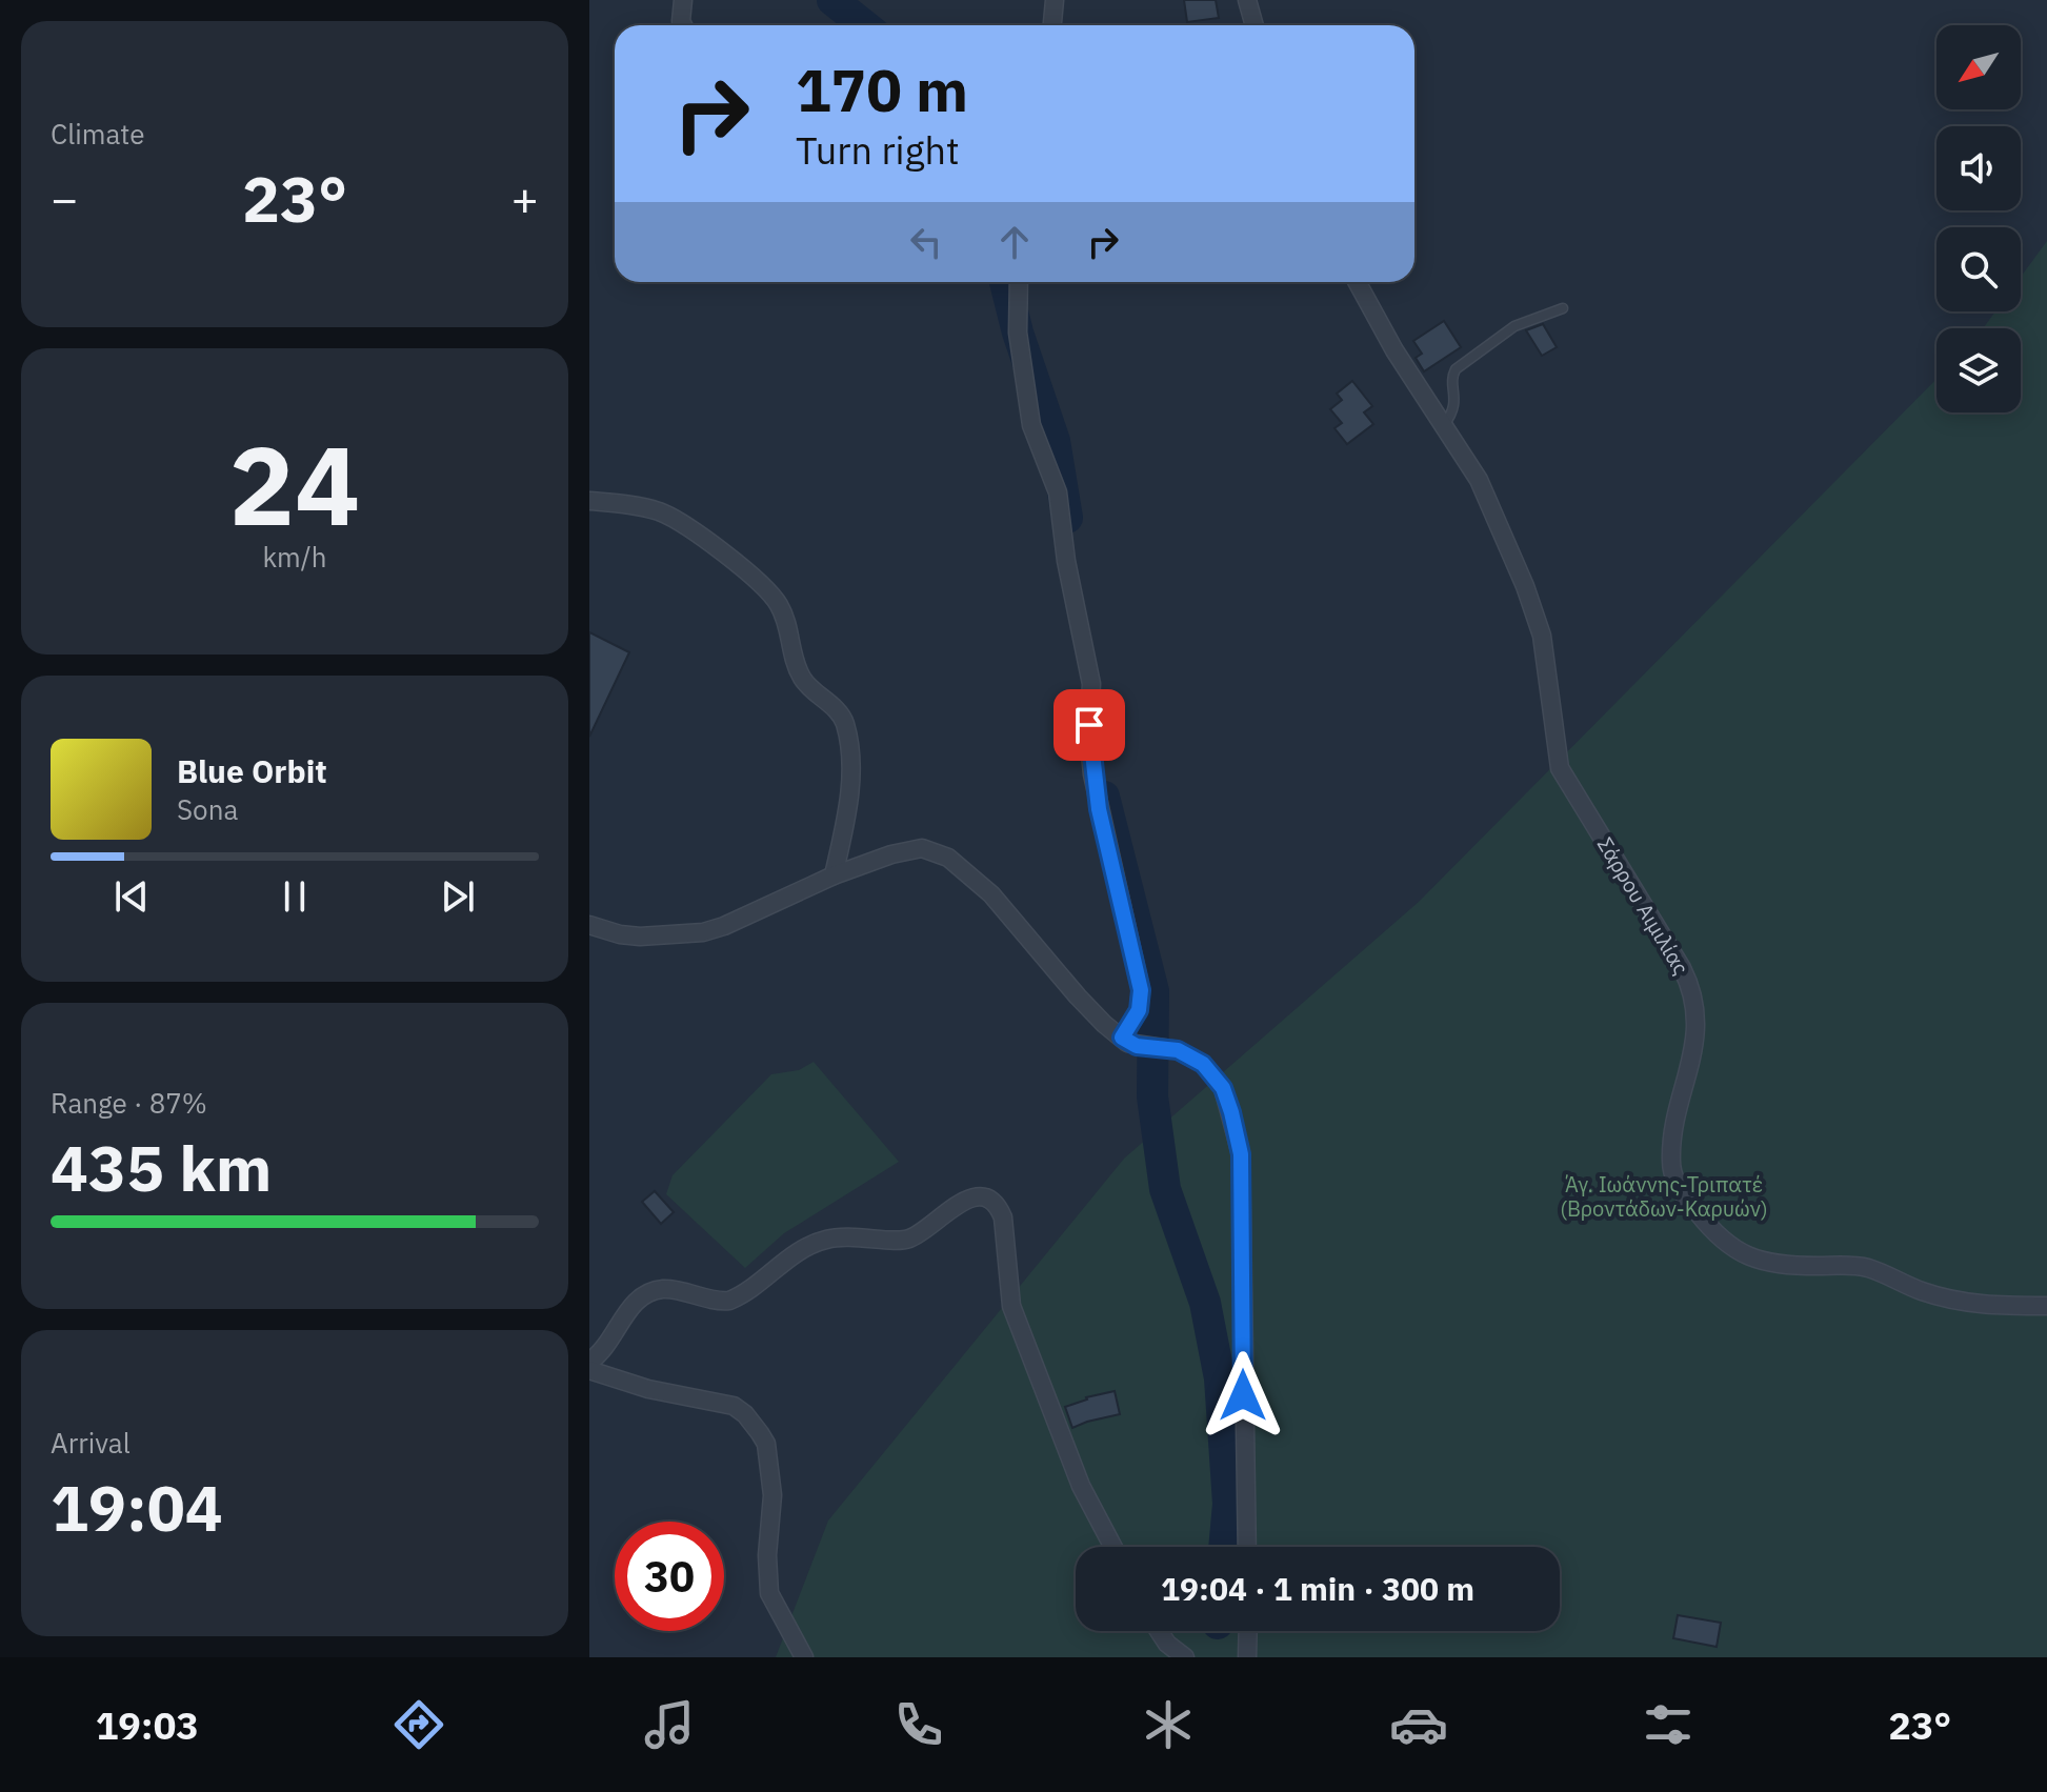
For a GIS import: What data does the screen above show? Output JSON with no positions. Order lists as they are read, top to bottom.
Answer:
{
  "streets": {
    "street": ["Σάρρου Αιμιλίας"]
  },
  "parks": ["Άγ. Ιωάννης-Τριπατέ (Βροντάδων-Καρυών)"],
  "north": "bottom left",
  "page": {
    "tile": [
      "Climate",
      ["24", "km/h"],
      ["Range · 87%", "435 km"],
      ["Arrival", "19:04"]
    ],
    "turn": ["170 m", "Turn right"],
    "heat": ["−", "23°", "+"],
    "song": ["Blue Orbit", "Sona"],
    "limit": "30",
    "trip": "19:04 · 1 min · 300 m",
    "tabs": ["19:03", "23°"]
  }
}
